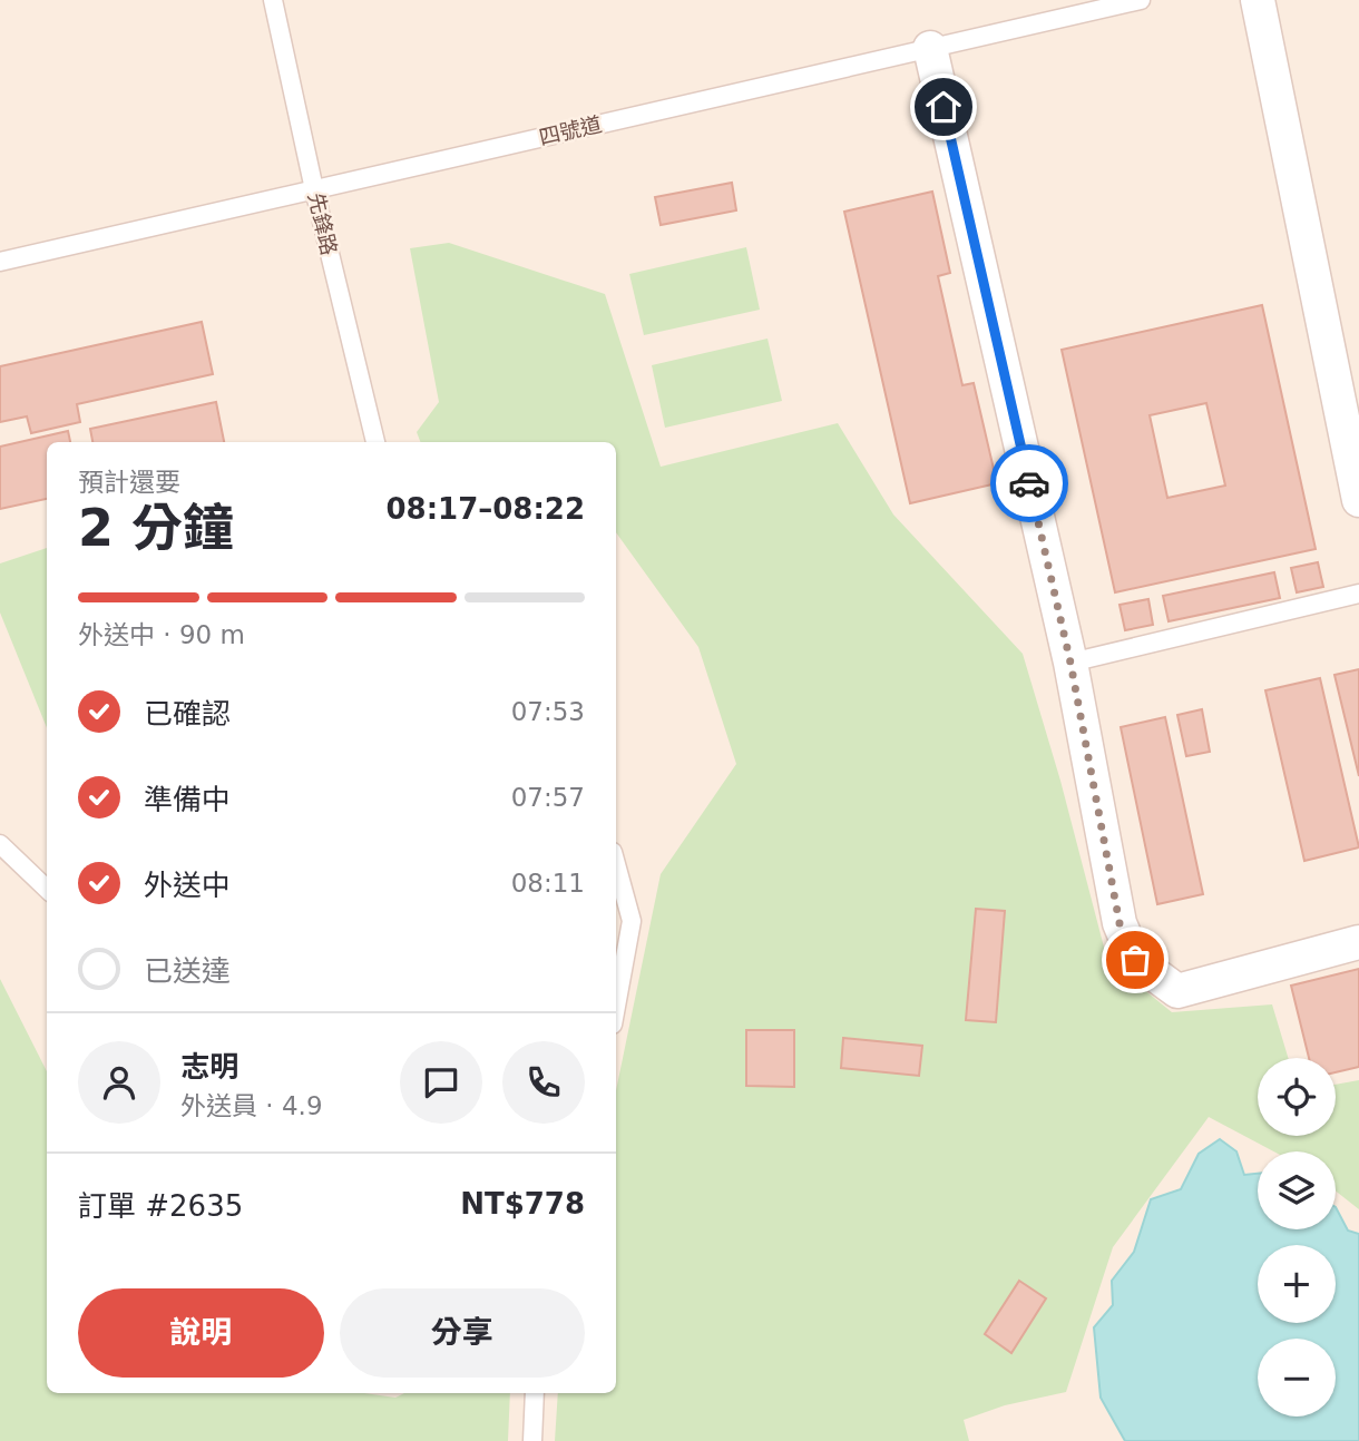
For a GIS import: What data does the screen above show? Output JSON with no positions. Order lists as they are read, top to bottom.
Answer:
{
  "streets": {
    "lane": ["四號道", "先鋒路"]
  },
  "crossings": [
    ["四號道", "先鋒路"]
  ],
  "page": {
    "heading": ["2 分鐘", "預計還要", "08:17–08:22"],
    "panel": [
      "志明",
      "外送員 · 4.9",
      "訂單 #2635",
      "NT$778"
    ],
    "bar": "外送中 · 90 m",
    "list": [
      ["已確認", "07:53"],
      ["準備中", "07:57"],
      ["外送中", "08:11"],
      "已送達"
    ],
    "map_buttons": ["+", "−"],
    "buttons": ["說明", "分享"]
  }
}
